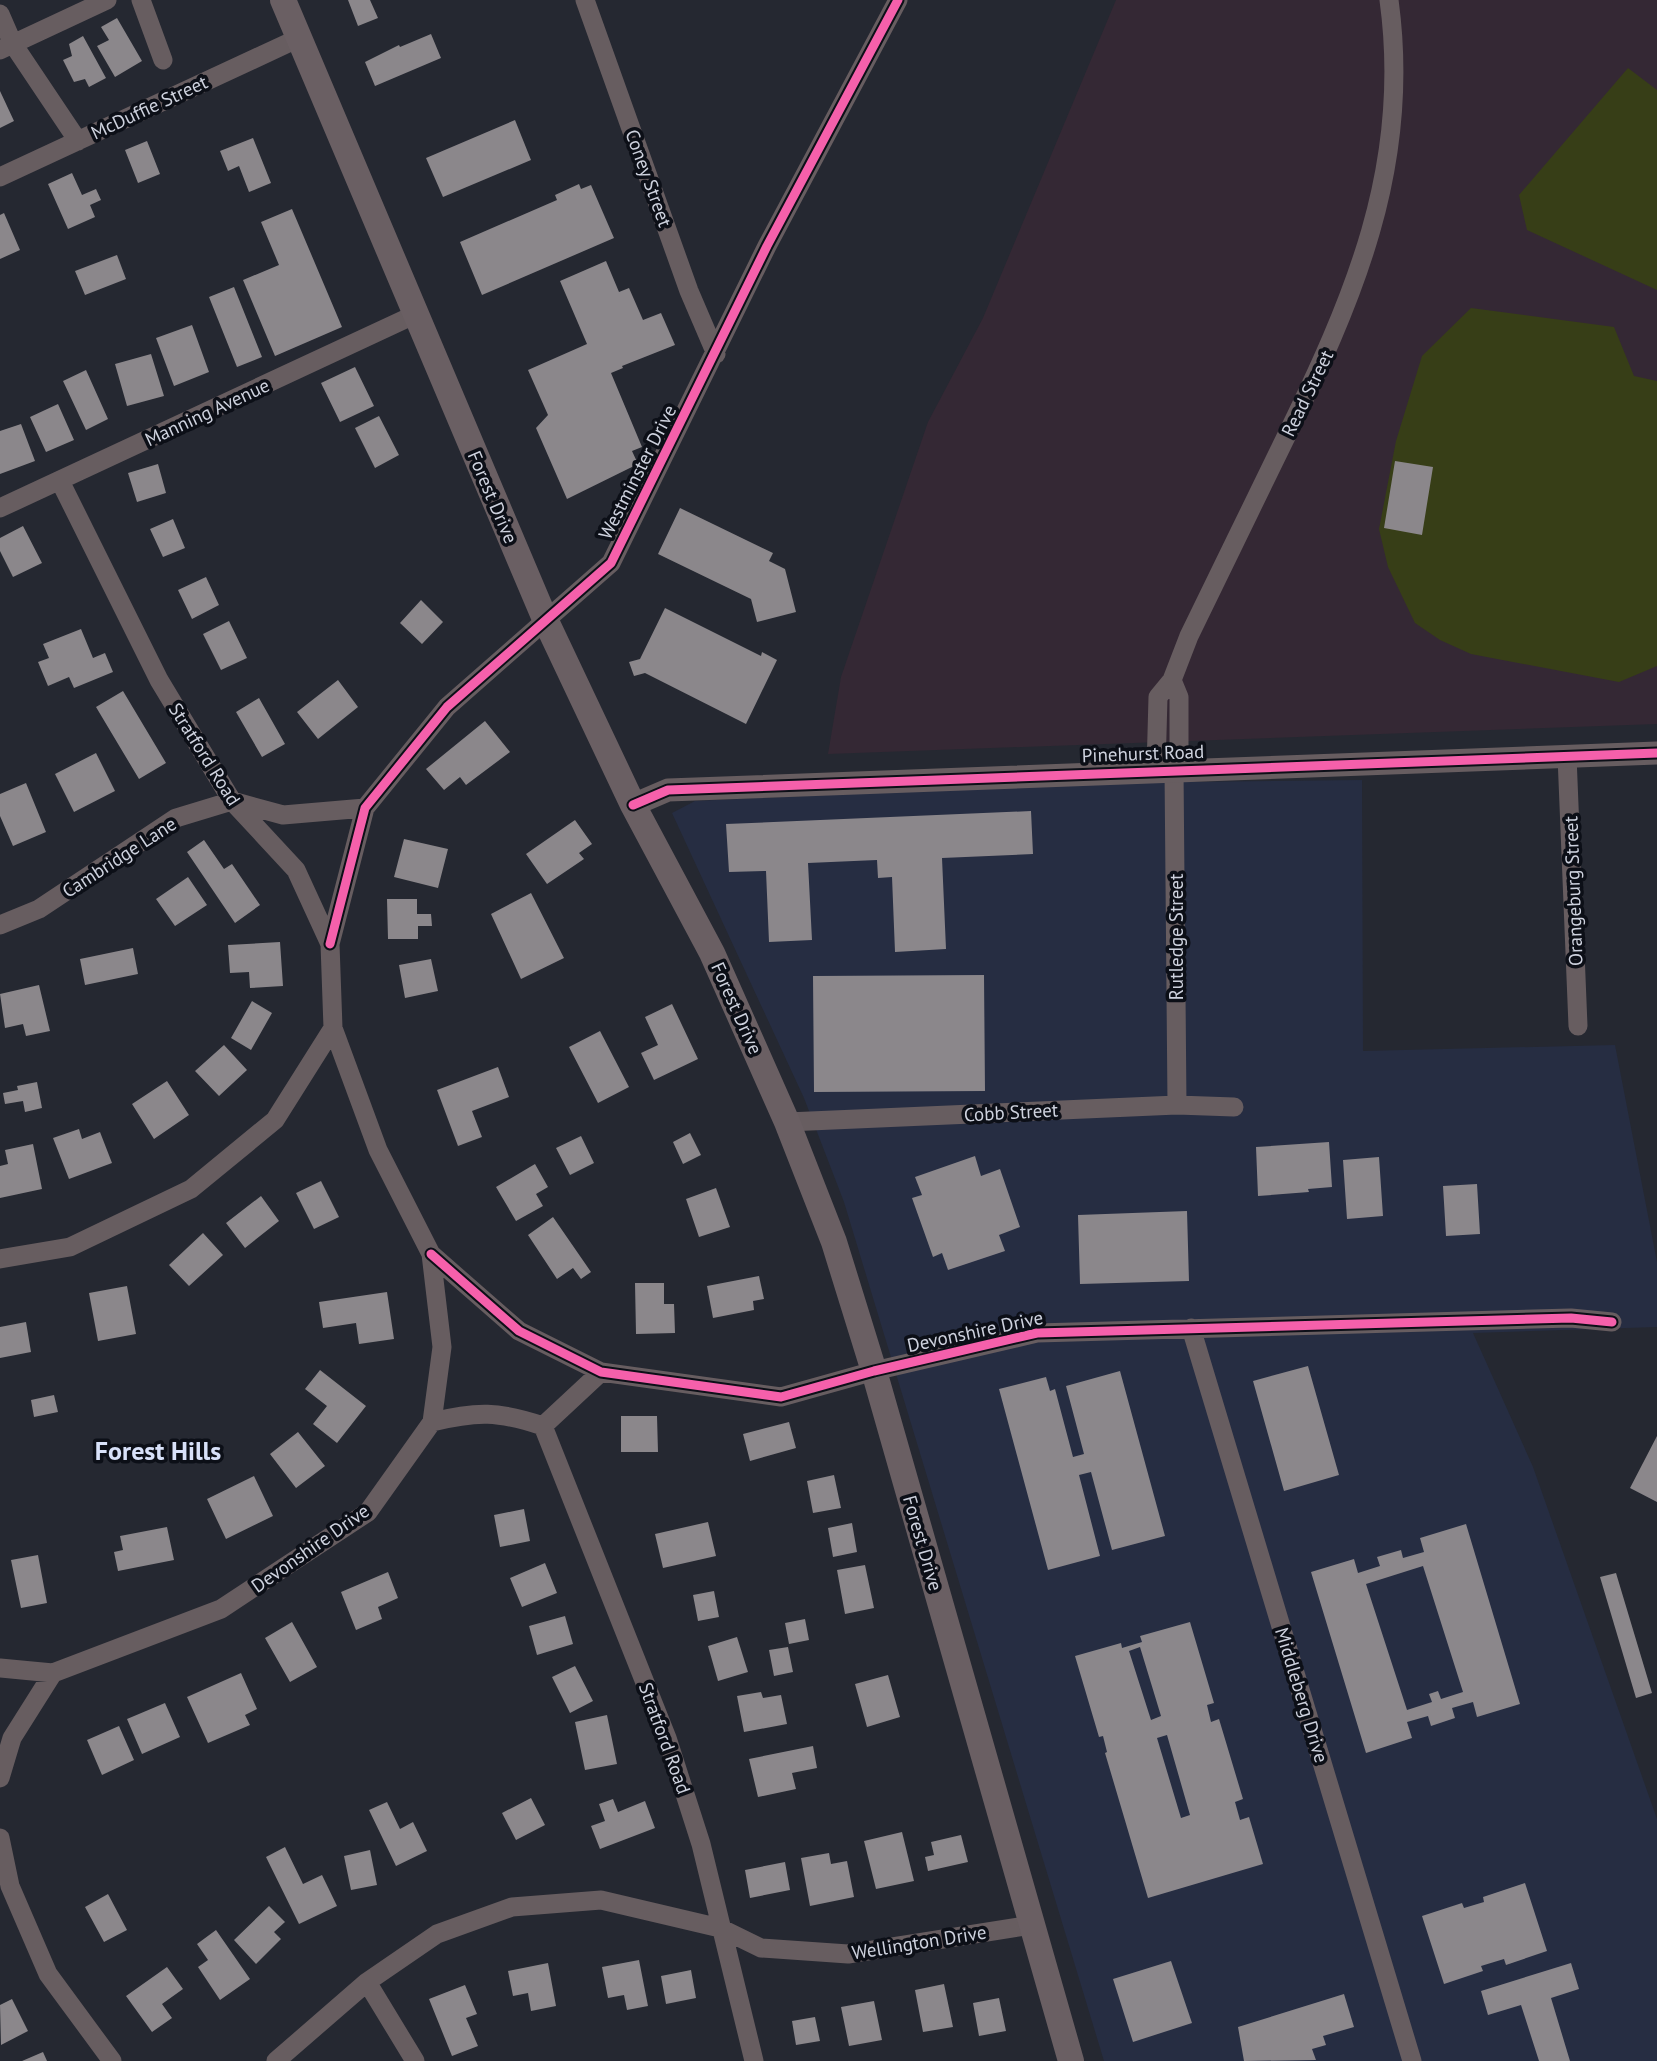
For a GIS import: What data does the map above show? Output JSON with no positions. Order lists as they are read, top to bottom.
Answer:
{
  "streets": {
    "main road": ["Forest Drive"],
    "street": [
      "McDuffie Street",
      "Coney Street",
      "Read Street",
      "Manning Avenue",
      "Westminster Drive",
      "Pinehurst Road",
      "Stratford Road",
      "Cambridge Lane",
      "Orangeburg Street",
      "Rutledge Street",
      "Cobb Street",
      "Devonshire Drive",
      "Middleberg Drive",
      "Wellington Drive"
    ]
  },
  "crossings": [
    ["McDuffie Street", "Forest Drive"],
    ["Coney Street", "Westminster Drive"],
    ["Read Street", "Pinehurst Road"],
    ["Read Street", "Rutledge Street"],
    ["Manning Avenue", "Forest Drive"],
    ["Manning Avenue", "Stratford Road"],
    ["Westminster Drive", "Forest Drive"],
    ["Westminster Drive", "Stratford Road"],
    ["Forest Drive", "Pinehurst Road"],
    ["Forest Drive", "Cobb Street"],
    ["Forest Drive", "Devonshire Drive"],
    ["Forest Drive", "Wellington Drive"],
    ["Pinehurst Road", "Orangeburg Street"],
    ["Pinehurst Road", "Rutledge Street"],
    ["Stratford Road", "Cambridge Lane"],
    ["Stratford Road", "Devonshire Drive"],
    ["Stratford Road", "Wellington Drive"],
    ["Rutledge Street", "Cobb Street"],
    ["Devonshire Drive", "Middleberg Drive"]
  ],
  "districts": ["Forest Hills"]
}
